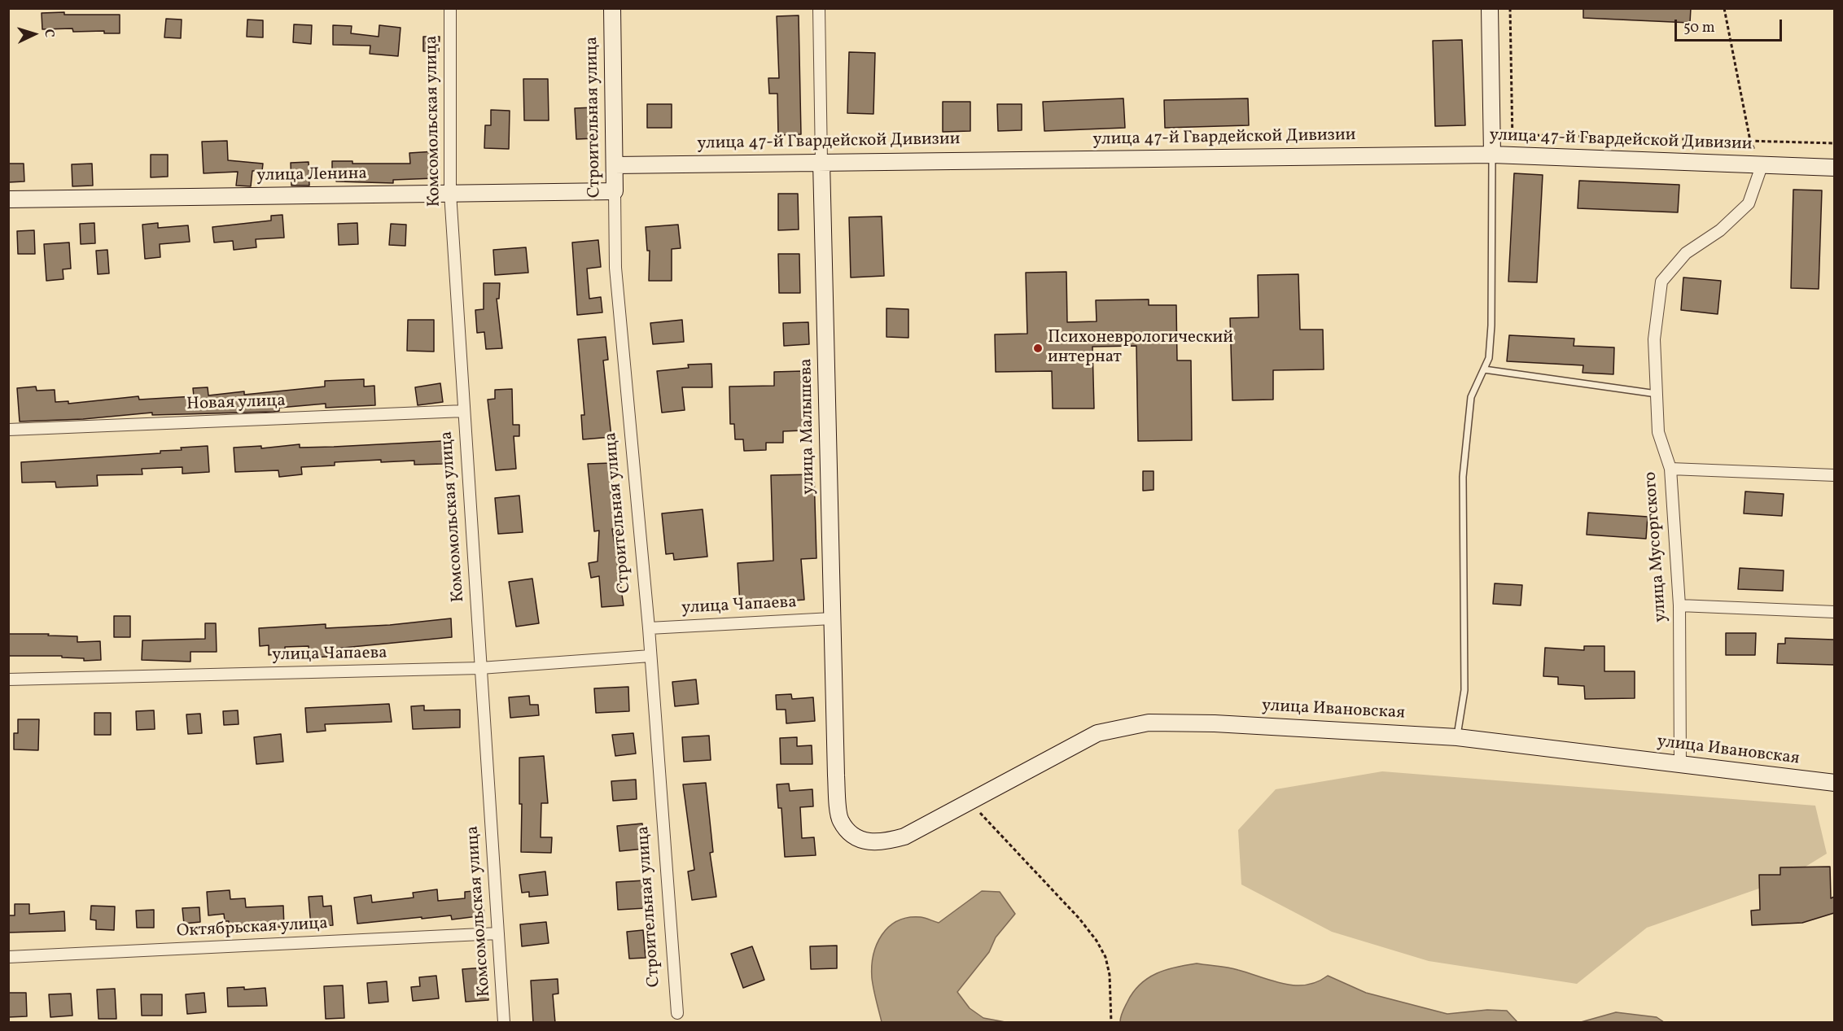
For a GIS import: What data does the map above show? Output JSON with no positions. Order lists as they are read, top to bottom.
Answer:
{
  "streets": {
    "street": [
      "Строительная улица",
      "Комсомольская улица",
      "улица 47-й Гвардейской Дивизии",
      "улица Ленина",
      "Новая улица",
      "улица Малышева",
      "улица Мусоргского",
      "улица Чапаева",
      "улица Ивановская",
      "Октябрьская улица"
    ]
  },
  "crossings": [
    ["Строительная улица", "улица 47-й Гвардейской Дивизии"],
    ["Строительная улица", "улица Ленина"],
    ["Строительная улица", "улица Чапаева"],
    ["Комсомольская улица", "улица Ленина"],
    ["Комсомольская улица", "Новая улица"],
    ["Комсомольская улица", "улица Чапаева"],
    ["Комсомольская улица", "Октябрьская улица"],
    ["улица 47-й Гвардейской Дивизии", "улица Малышева"],
    ["улица 47-й Гвардейской Дивизии", "улица Мусоргского"],
    ["улица Малышева", "улица Чапаева"],
    ["улица Малышева", "улица Ивановская"],
    ["улица Мусоргского", "улица Ивановская"]
  ],
  "places": ["Психоневрологический интернат"],
  "scale_bar": "50 m",
  "north": "right"
}
